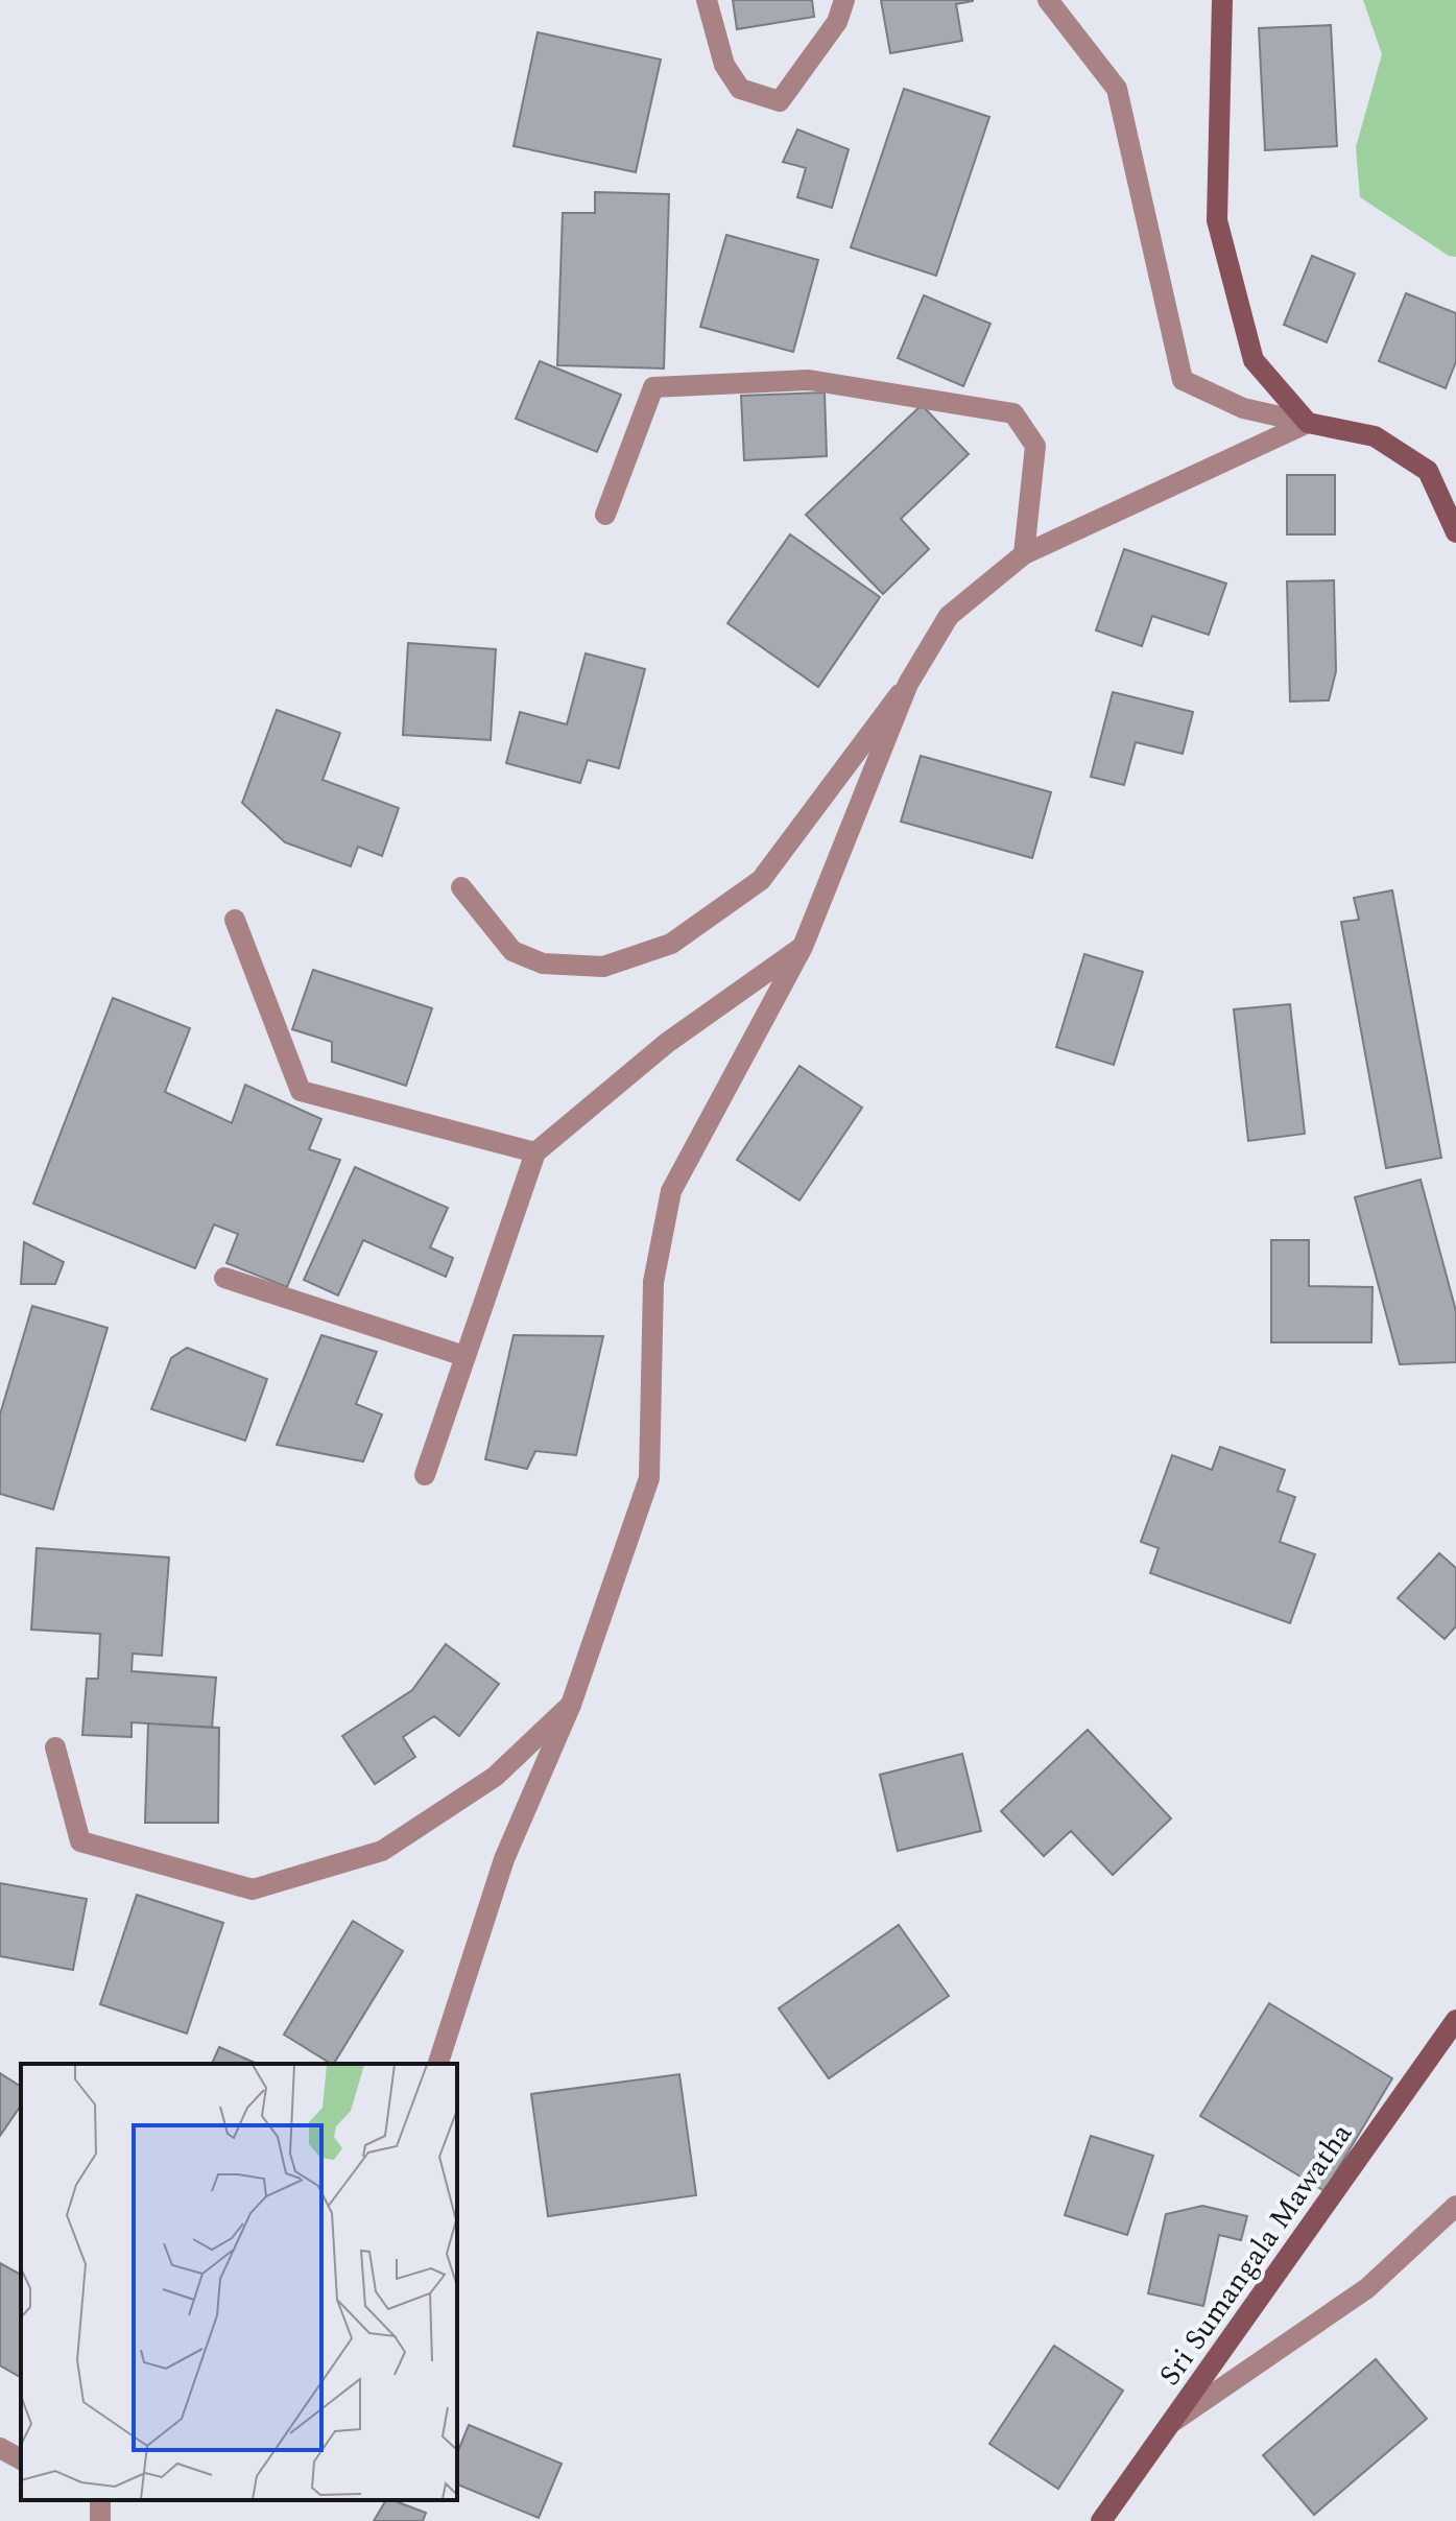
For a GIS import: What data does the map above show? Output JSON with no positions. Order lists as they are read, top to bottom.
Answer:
{
  "streets": {
    "street": ["Sri Sumangala Mawatha"]
  }
}
